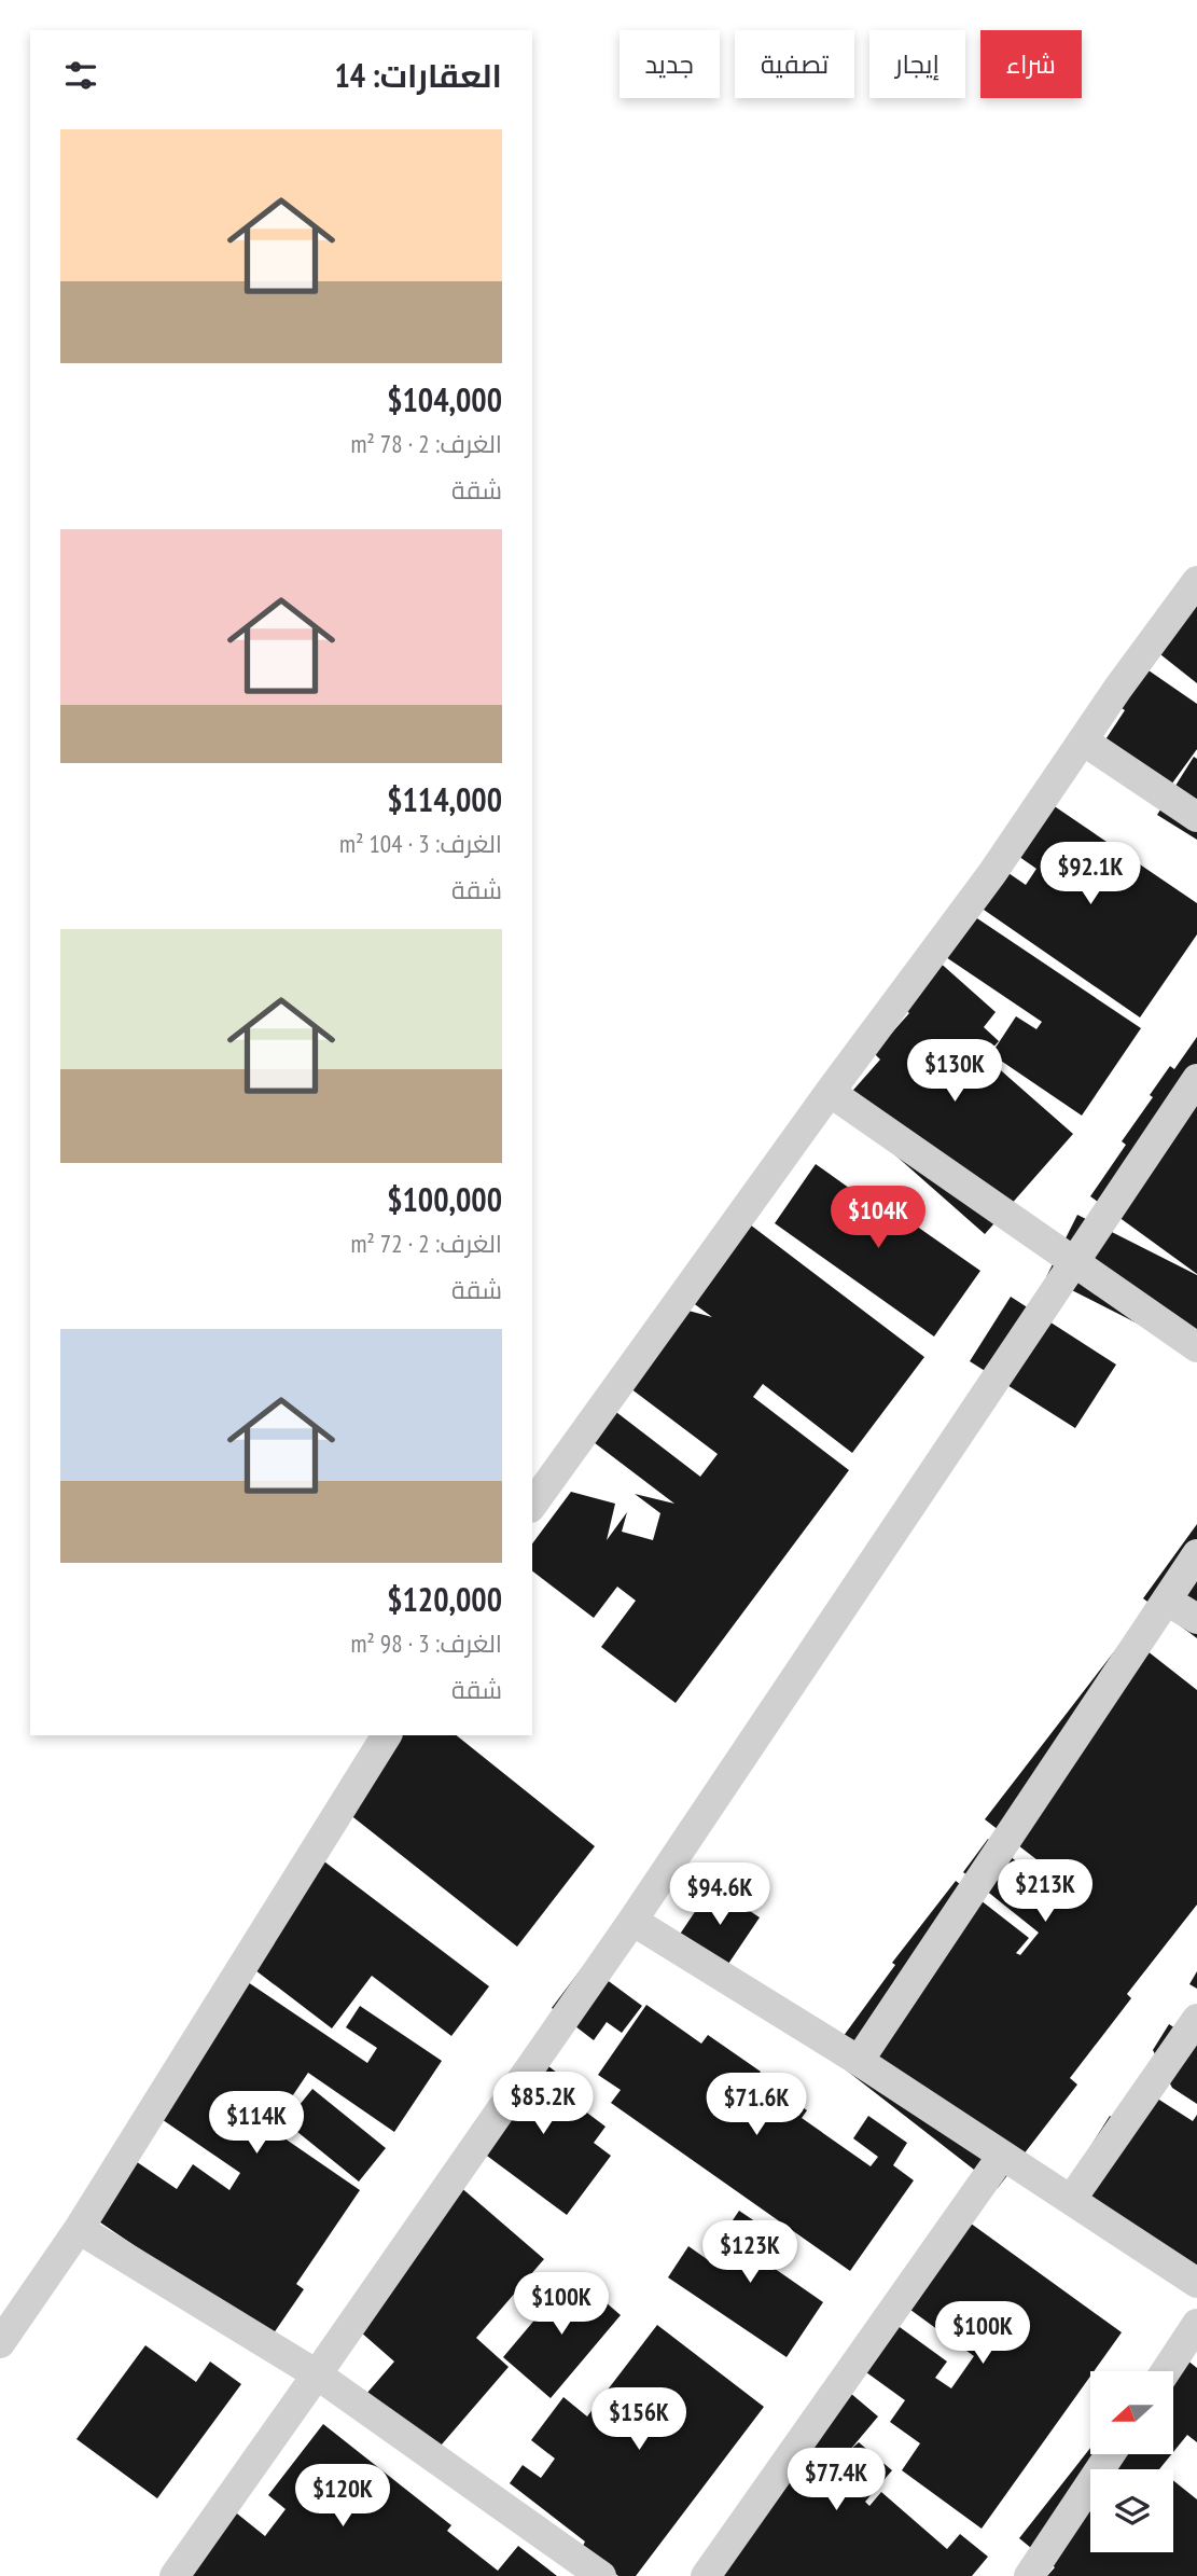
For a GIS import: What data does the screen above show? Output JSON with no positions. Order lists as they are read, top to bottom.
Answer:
{
  "north": "left",
  "page": {
    "chip": [
      "شراء",
      "إيجار",
      "تصفية",
      "جديد"
    ],
    "heading": "العقارات: 14",
    "list": [
      {
        "name": "$104,000",
        "note": "الغرف: 2 · 78 m² · شقة"
      },
      {
        "name": "$114,000",
        "note": "الغرف: 3 · 104 m² · شقة"
      },
      {
        "name": "$100,000",
        "note": "الغرف: 2 · 72 m² · شقة"
      },
      {
        "name": "$120,000",
        "note": "الغرف: 3 · 98 m² · شقة"
      }
    ],
    "price": [
      "$92.1K",
      "$130K",
      "$104K",
      "$213K",
      "$94.6K",
      "$85.2K",
      "$71.6K",
      "$114K",
      "$123K",
      "$100K",
      "$100K",
      "$156K",
      "$77.4K",
      "$120K"
    ]
  }
}
